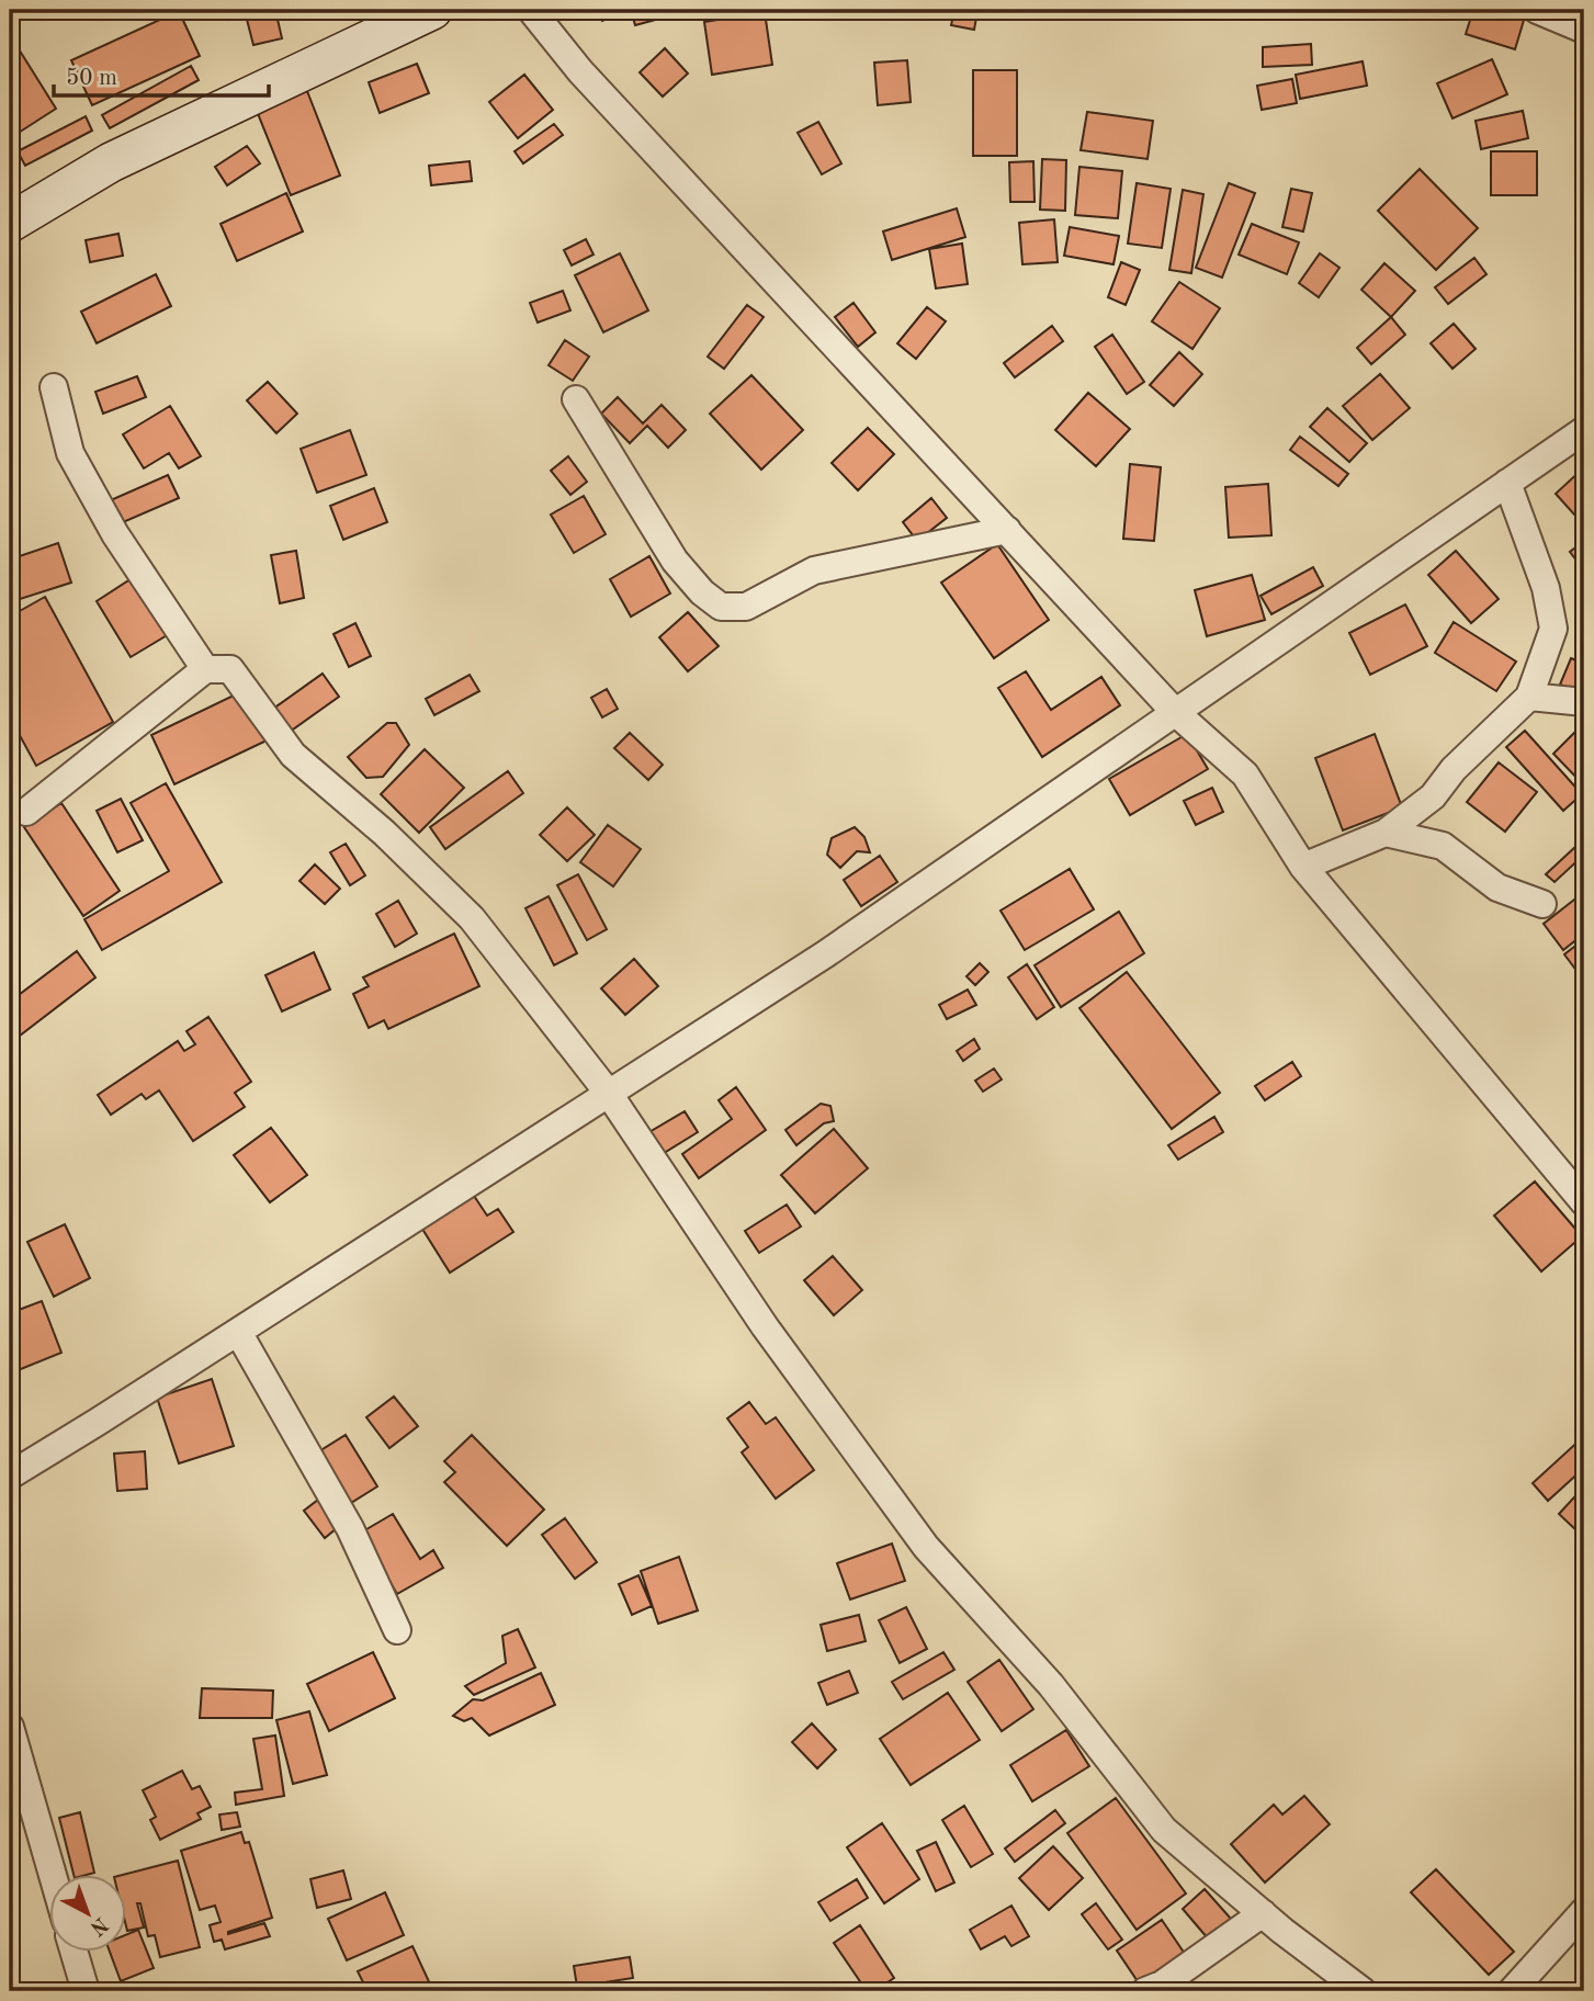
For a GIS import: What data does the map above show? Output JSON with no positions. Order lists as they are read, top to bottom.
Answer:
{
  "scale_bar": "50 m",
  "north": "bottom right"
}
